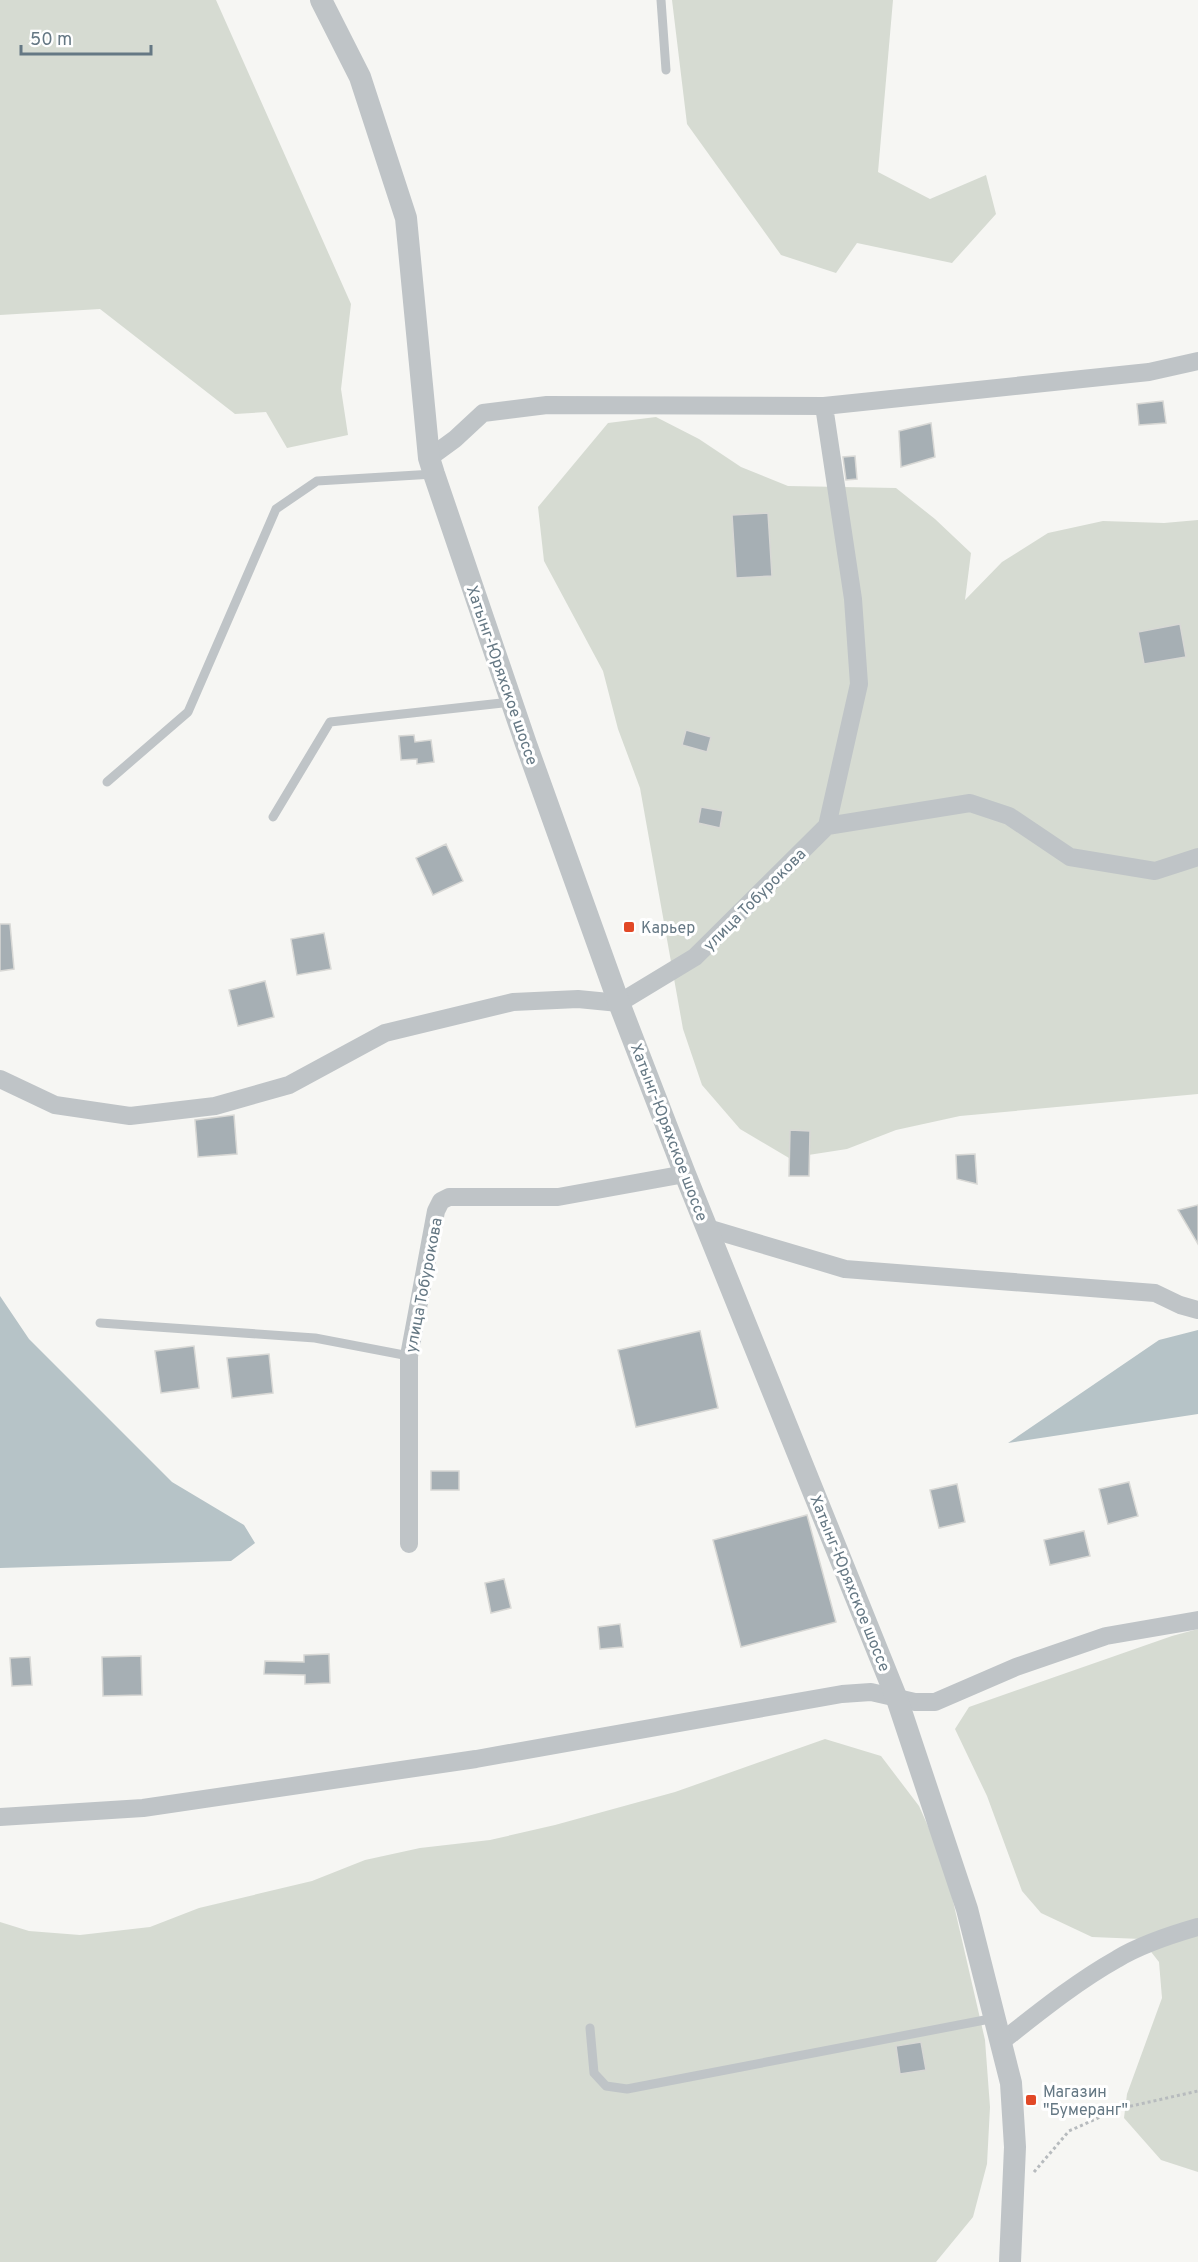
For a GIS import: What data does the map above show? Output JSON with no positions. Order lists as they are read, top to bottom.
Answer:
{
  "streets": {
    "street": ["Хатынг-Юряхское шоссе", "улица Тобурокова"]
  },
  "crossings": [
    ["Хатынг-Юряхское шоссе", "улица Тобурокова"]
  ],
  "places": {
    "transit": ["Карьер", "Магазин \"Бумеранг\""]
  },
  "scale_bar": "50 m"
}
